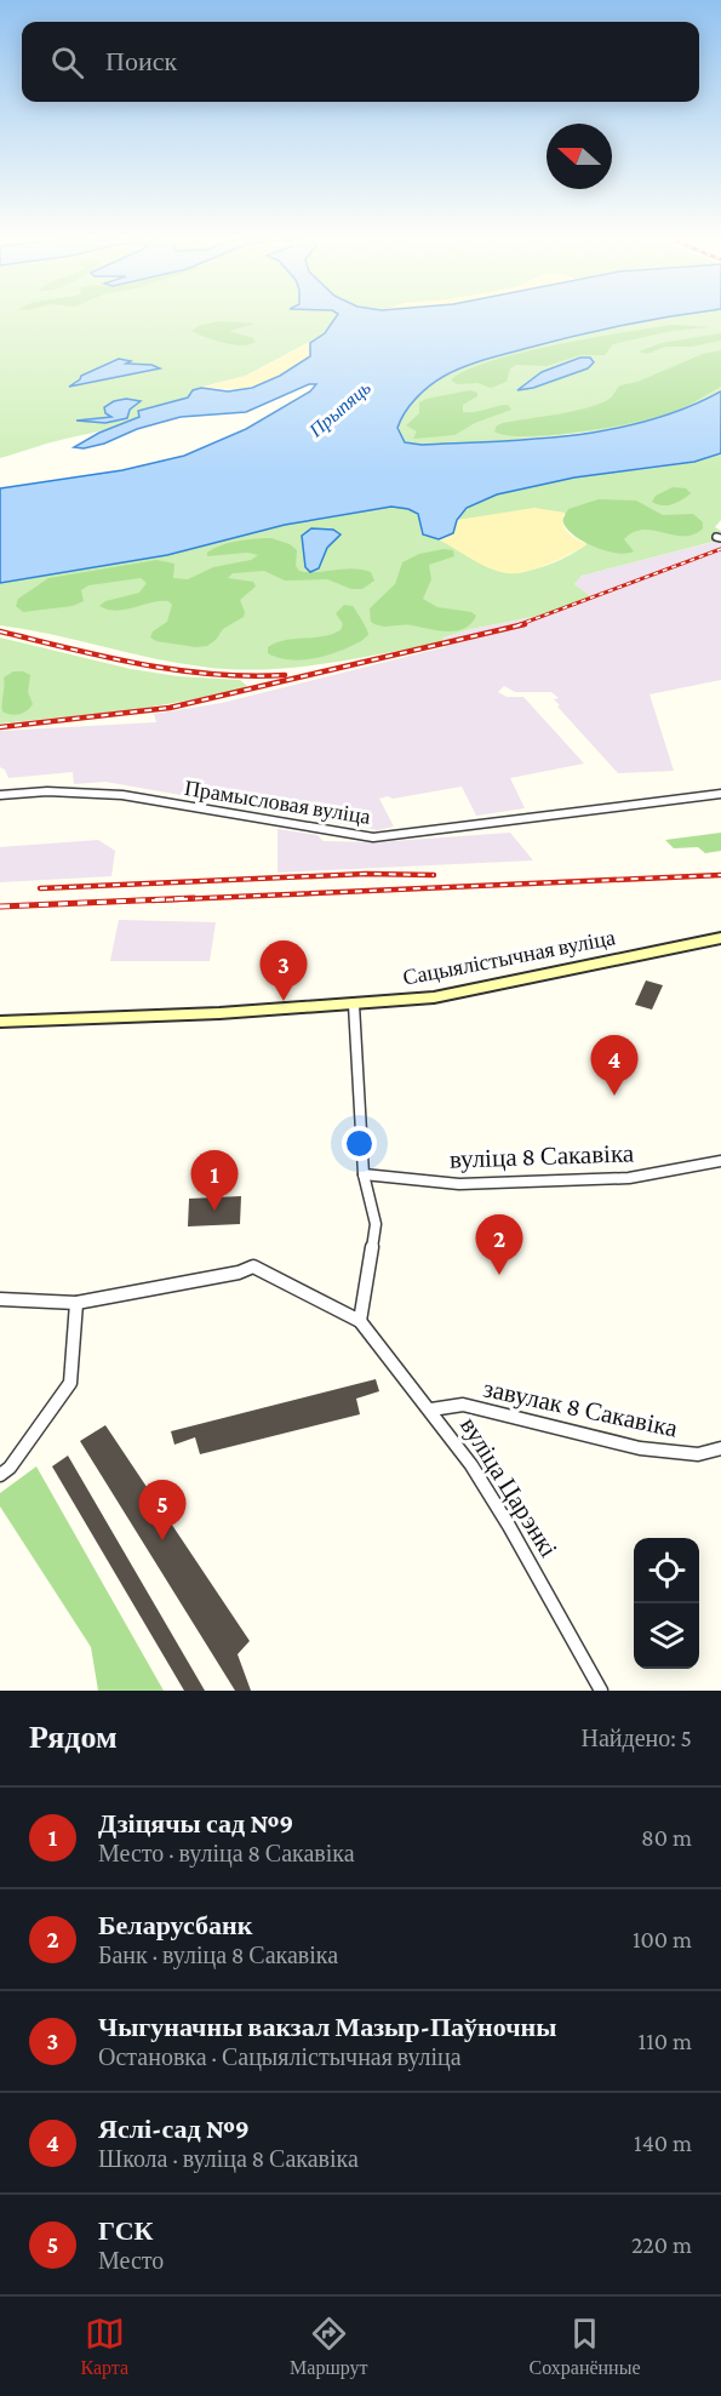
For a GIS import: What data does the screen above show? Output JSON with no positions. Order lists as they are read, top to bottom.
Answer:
{
  "streets": {
    "street": [
      "Прамысловая вуліца",
      "Сацыялістычная вуліца",
      "вуліца 8 Сакавіка",
      "завулак 8 Сакавіка",
      "вуліца Царэнкі"
    ]
  },
  "crossings": [
    ["завулак 8 Сакавіка", "вуліца Царэнкі"]
  ],
  "water": ["Прыпяць"],
  "north": "left",
  "page": {
    "search": "Поиск",
    "pins": [
      "3",
      "4",
      "1",
      "2",
      "5"
    ],
    "heading": ["Рядом", "Найдено: 5"],
    "list": [
      {
        "mark": "1",
        "name": "Дзіцячы сад №9",
        "note": "Место · вуліца 8 Сакавіка",
        "value": "80 m"
      },
      {
        "mark": "2",
        "name": "Беларусбанк",
        "note": "Банк · вуліца 8 Сакавіка",
        "value": "100 m"
      },
      {
        "mark": "3",
        "name": "Чыгуначны вакзал Мазыр-Паўночны",
        "note": "Остановка · Сацыялістычная вуліца",
        "value": "110 m"
      },
      {
        "mark": "4",
        "name": "Яслі-сад №9",
        "note": "Школа · вуліца 8 Сакавіка",
        "value": "140 m"
      },
      {
        "mark": "5",
        "name": "ГСК",
        "note": "Место",
        "value": "220 m"
      }
    ],
    "nav": ["Карта", "Маршрут", "Сохранённые"]
  }
}
